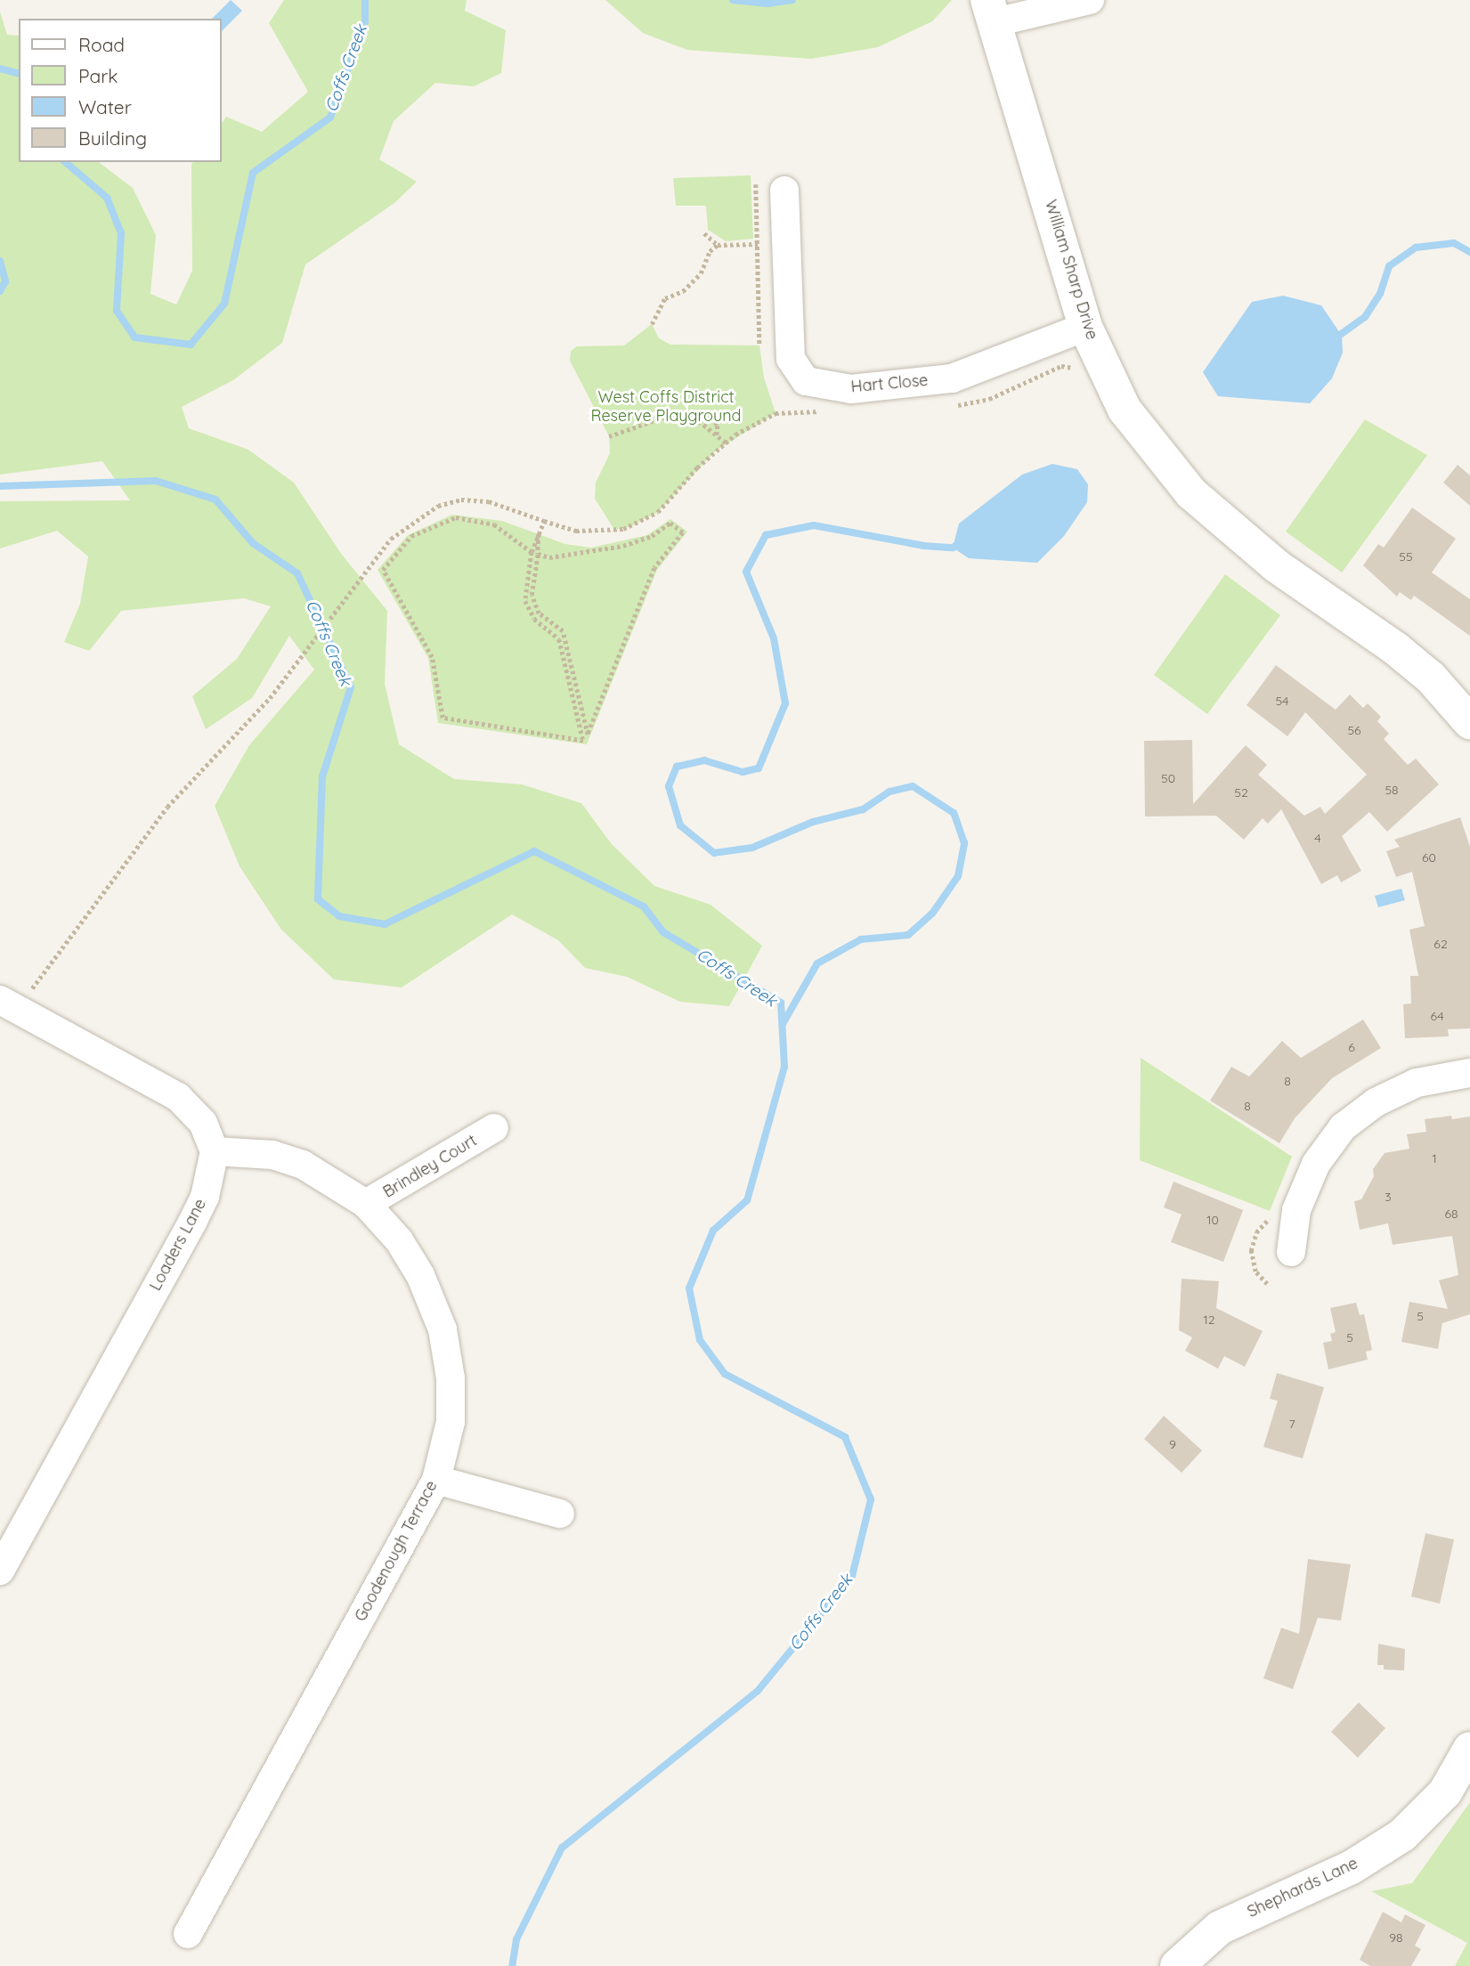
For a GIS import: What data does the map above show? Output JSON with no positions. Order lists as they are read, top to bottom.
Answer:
{
  "streets": {
    "street": [
      "William Sharp Drive",
      "Hart Close",
      "Brindley Court",
      "Loaders Lane",
      "Goodenough Terrace",
      "Shephards Lane"
    ]
  },
  "crossings": [
    ["William Sharp Drive", "Hart Close"],
    ["Brindley Court", "Goodenough Terrace"],
    ["Loaders Lane", "Goodenough Terrace"]
  ],
  "water": ["Coffs Creek"],
  "parks": ["West Coffs District Reserve Playground"],
  "house_numbers": [
    "55",
    "54",
    "56",
    "50",
    "58",
    "52",
    "4",
    "60",
    "62",
    "64",
    "6",
    "8",
    "8",
    "1",
    "3",
    "68",
    "10",
    "5",
    "12",
    "5",
    "7",
    "9",
    "98"
  ],
  "legend": [
    "Road",
    "Park",
    "Water",
    "Building"
  ]
}
